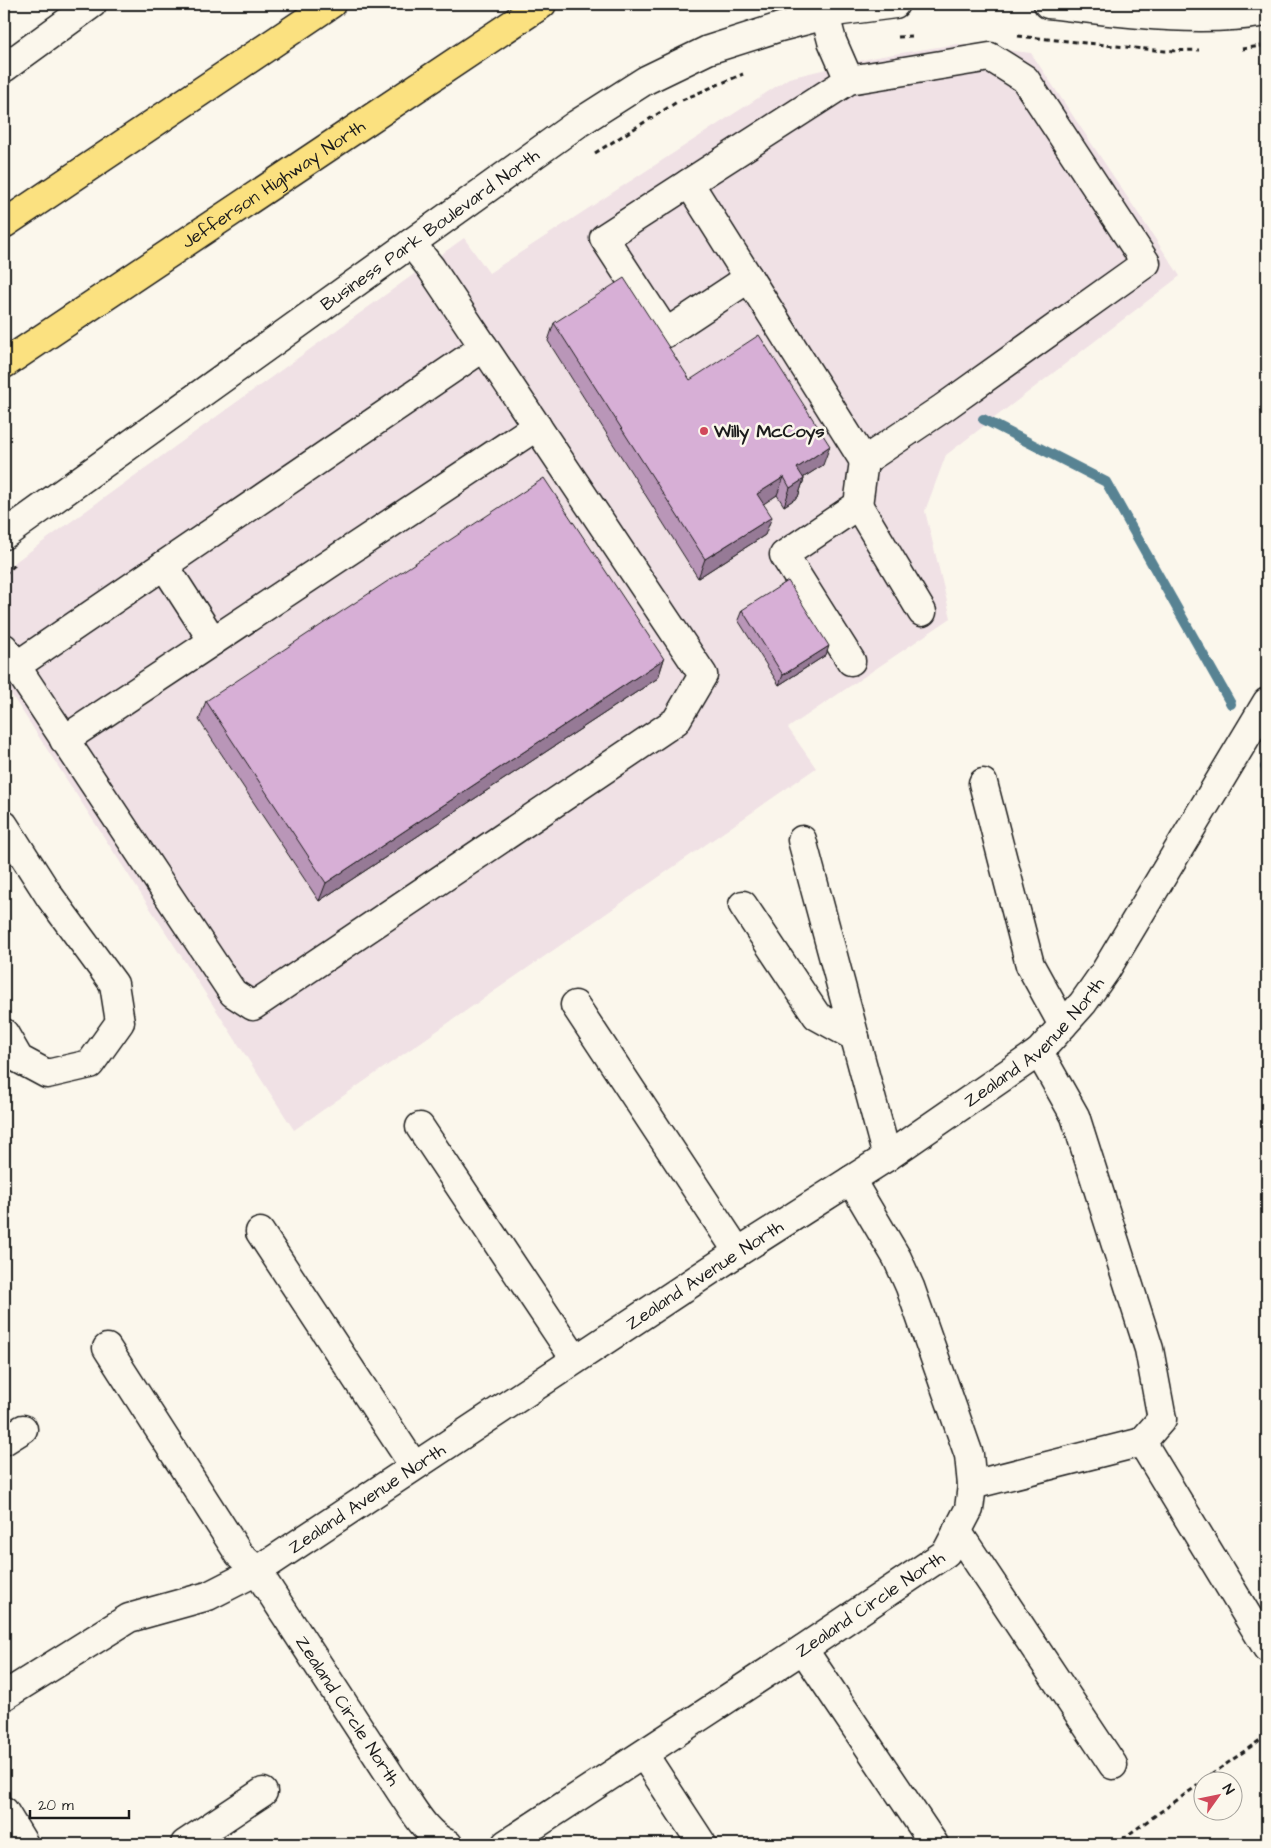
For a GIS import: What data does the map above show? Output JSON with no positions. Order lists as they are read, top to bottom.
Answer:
{
  "streets": {
    "highway": ["Jefferson Highway North"],
    "street": ["Business Park Boulevard North", "Zealand Avenue North", "Zealand Circle North"]
  },
  "crossings": [
    ["Zealand Avenue North", "Zealand Circle North"]
  ],
  "places": ["Willy McCoys"],
  "scale_bar": "20 m",
  "north": "top right"
}
